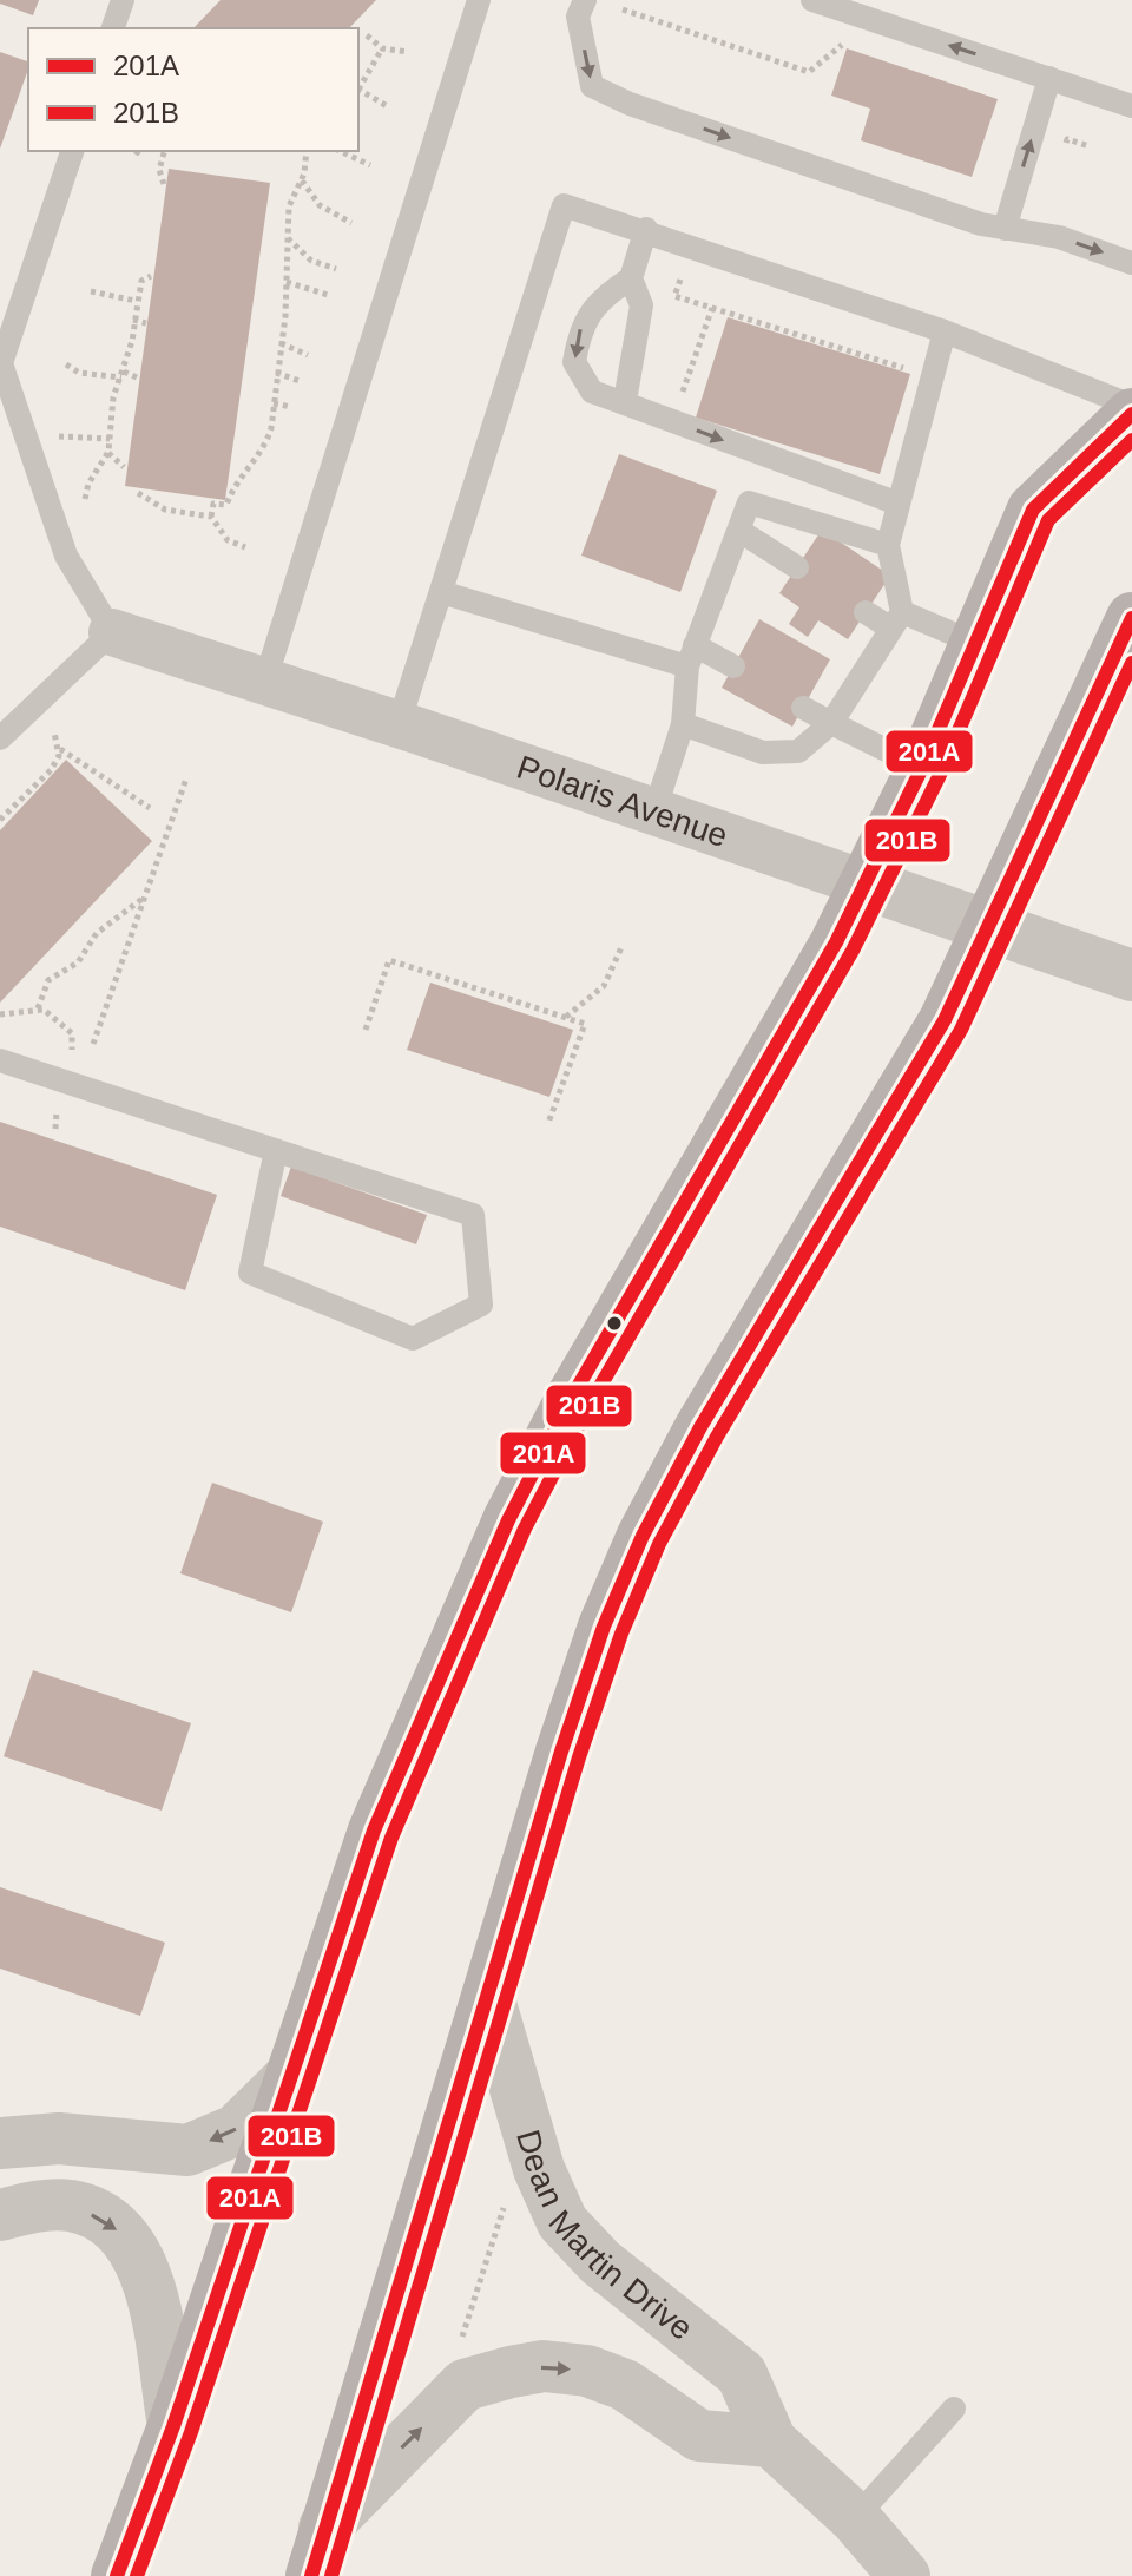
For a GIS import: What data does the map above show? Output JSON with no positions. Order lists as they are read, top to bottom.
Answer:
{
  "streets": {
    "street": ["Polaris Avenue", "Dean Martin Drive"]
  },
  "lines": ["transit line 201A", "transit line 201B"],
  "legend": ["201A", "201B"]
}
